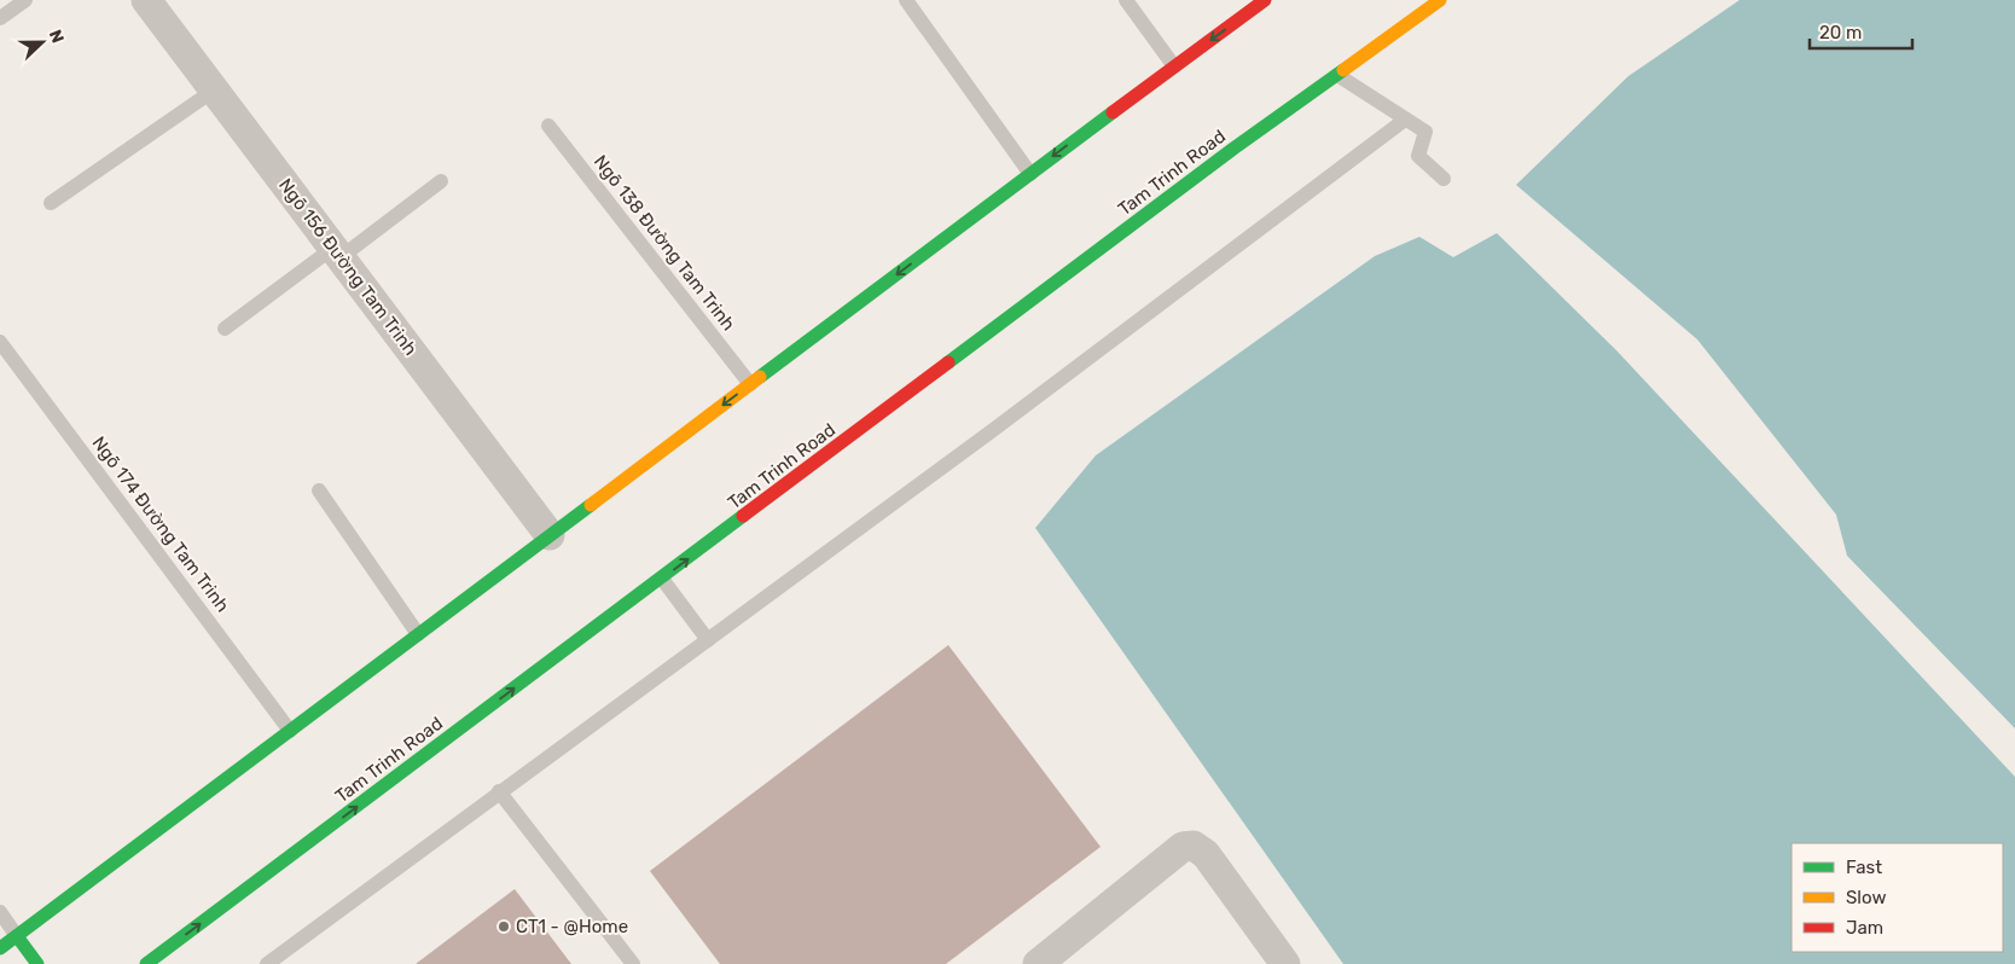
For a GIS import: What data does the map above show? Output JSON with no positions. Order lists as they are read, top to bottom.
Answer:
{
  "streets": {
    "main road": ["Tam Trinh Road"],
    "street": ["Ngõ 156 Đường Tam Trinh"],
    "lane": ["Ngõ 138 Đường Tam Trinh", "Ngõ 174 Đường Tam Trinh"]
  },
  "places": ["CT1 - @Home"],
  "legend": ["Fast", "Slow", "Jam"],
  "scale_bar": "20 m",
  "north": "right"
}
